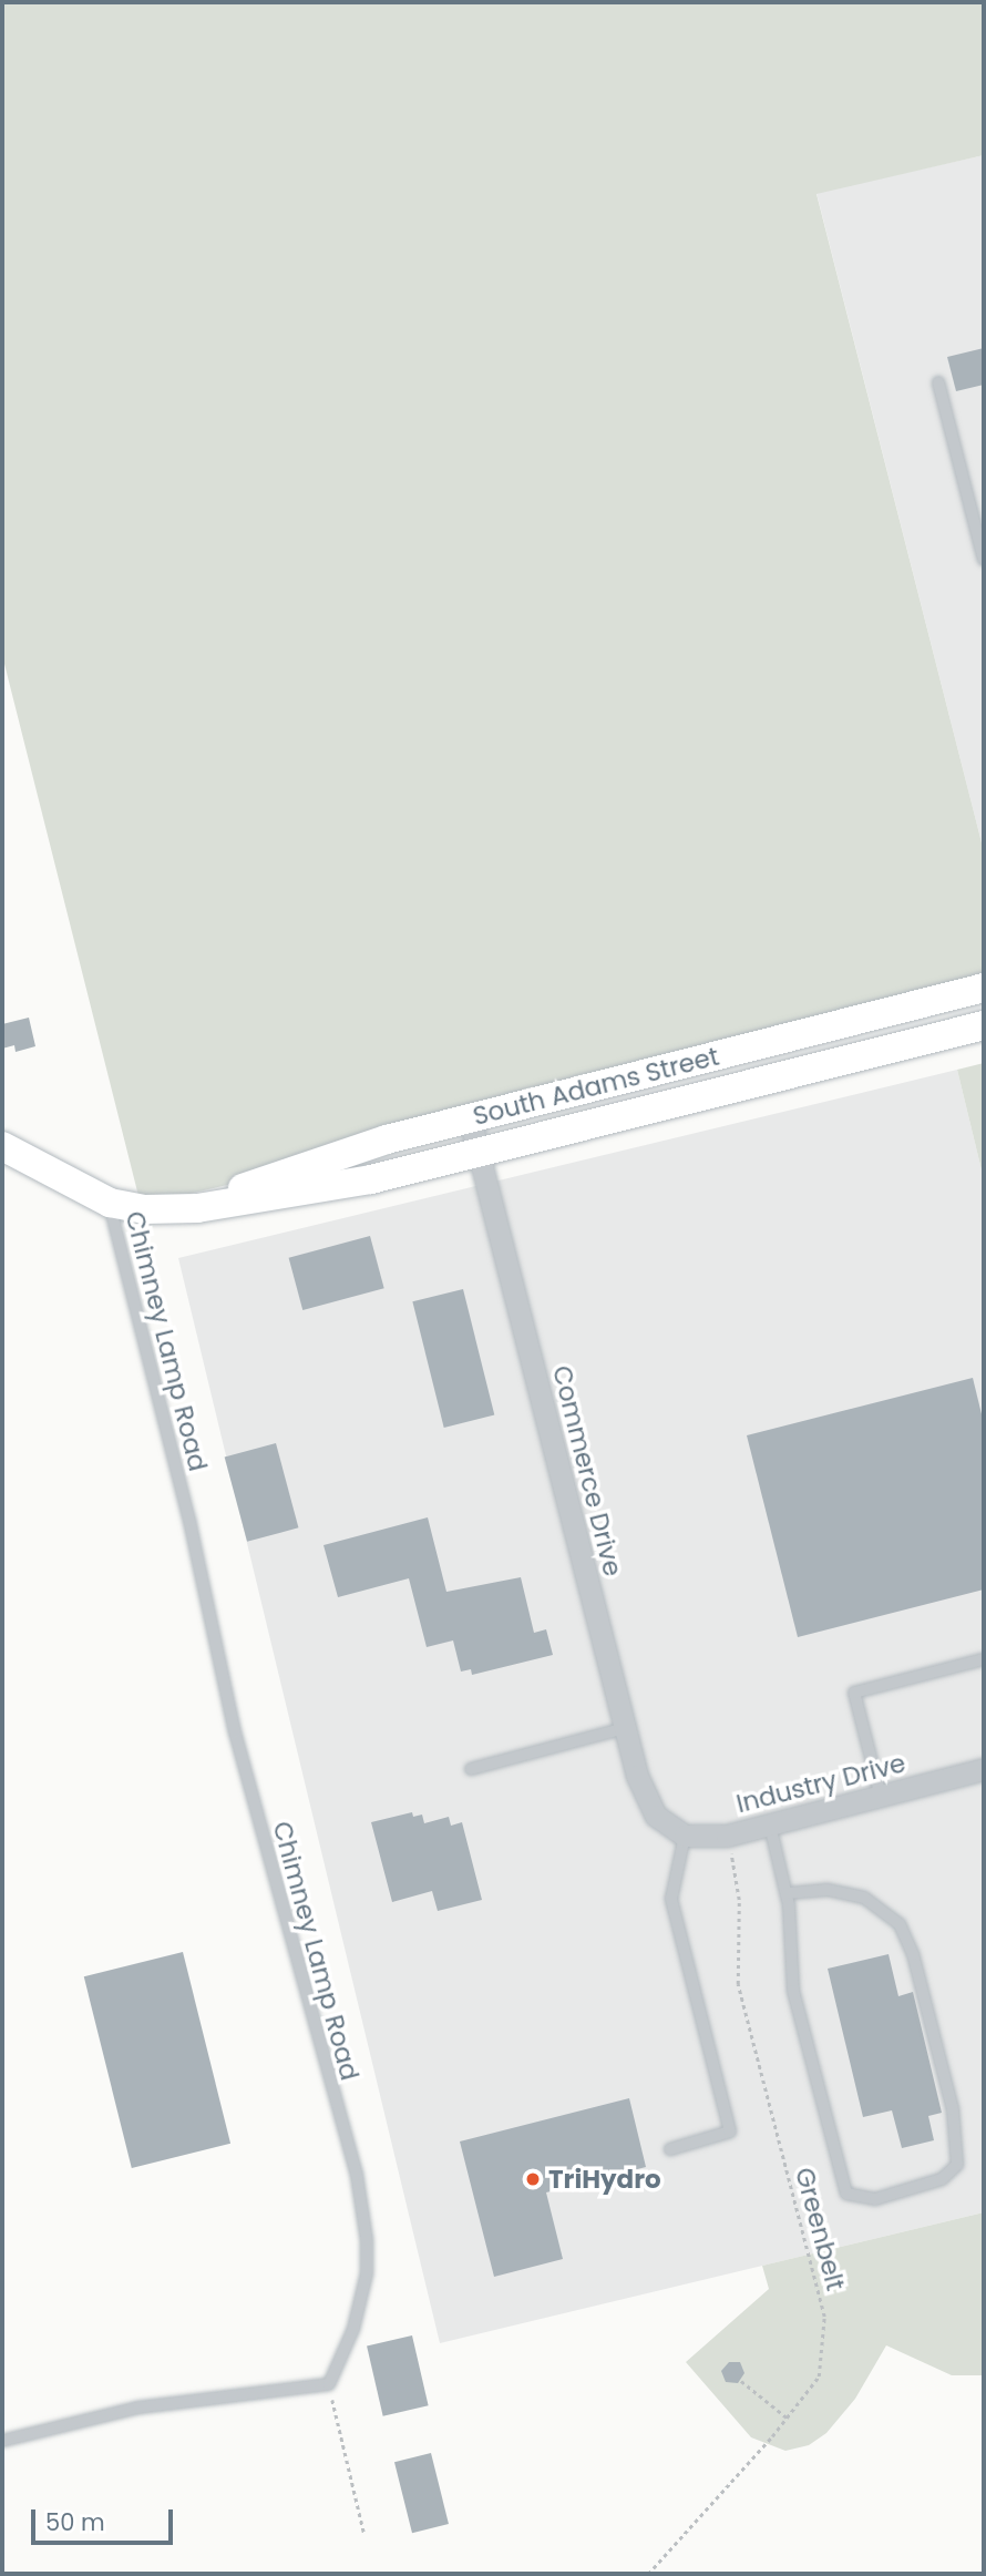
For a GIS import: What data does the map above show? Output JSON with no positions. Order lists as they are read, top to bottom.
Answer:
{
  "streets": {
    "street": ["South Adams Street", "Commerce Drive", "Industry Drive"],
    "lane": ["Chimney Lamp Road"],
    "path": ["Greenbelt"]
  },
  "crossings": [
    ["South Adams Street", "Chimney Lamp Road"],
    ["South Adams Street", "Commerce Drive"],
    ["Commerce Drive", "Industry Drive"],
    ["Industry Drive", "Greenbelt"]
  ],
  "places": ["TriHydro"],
  "scale_bar": "50 m"
}
